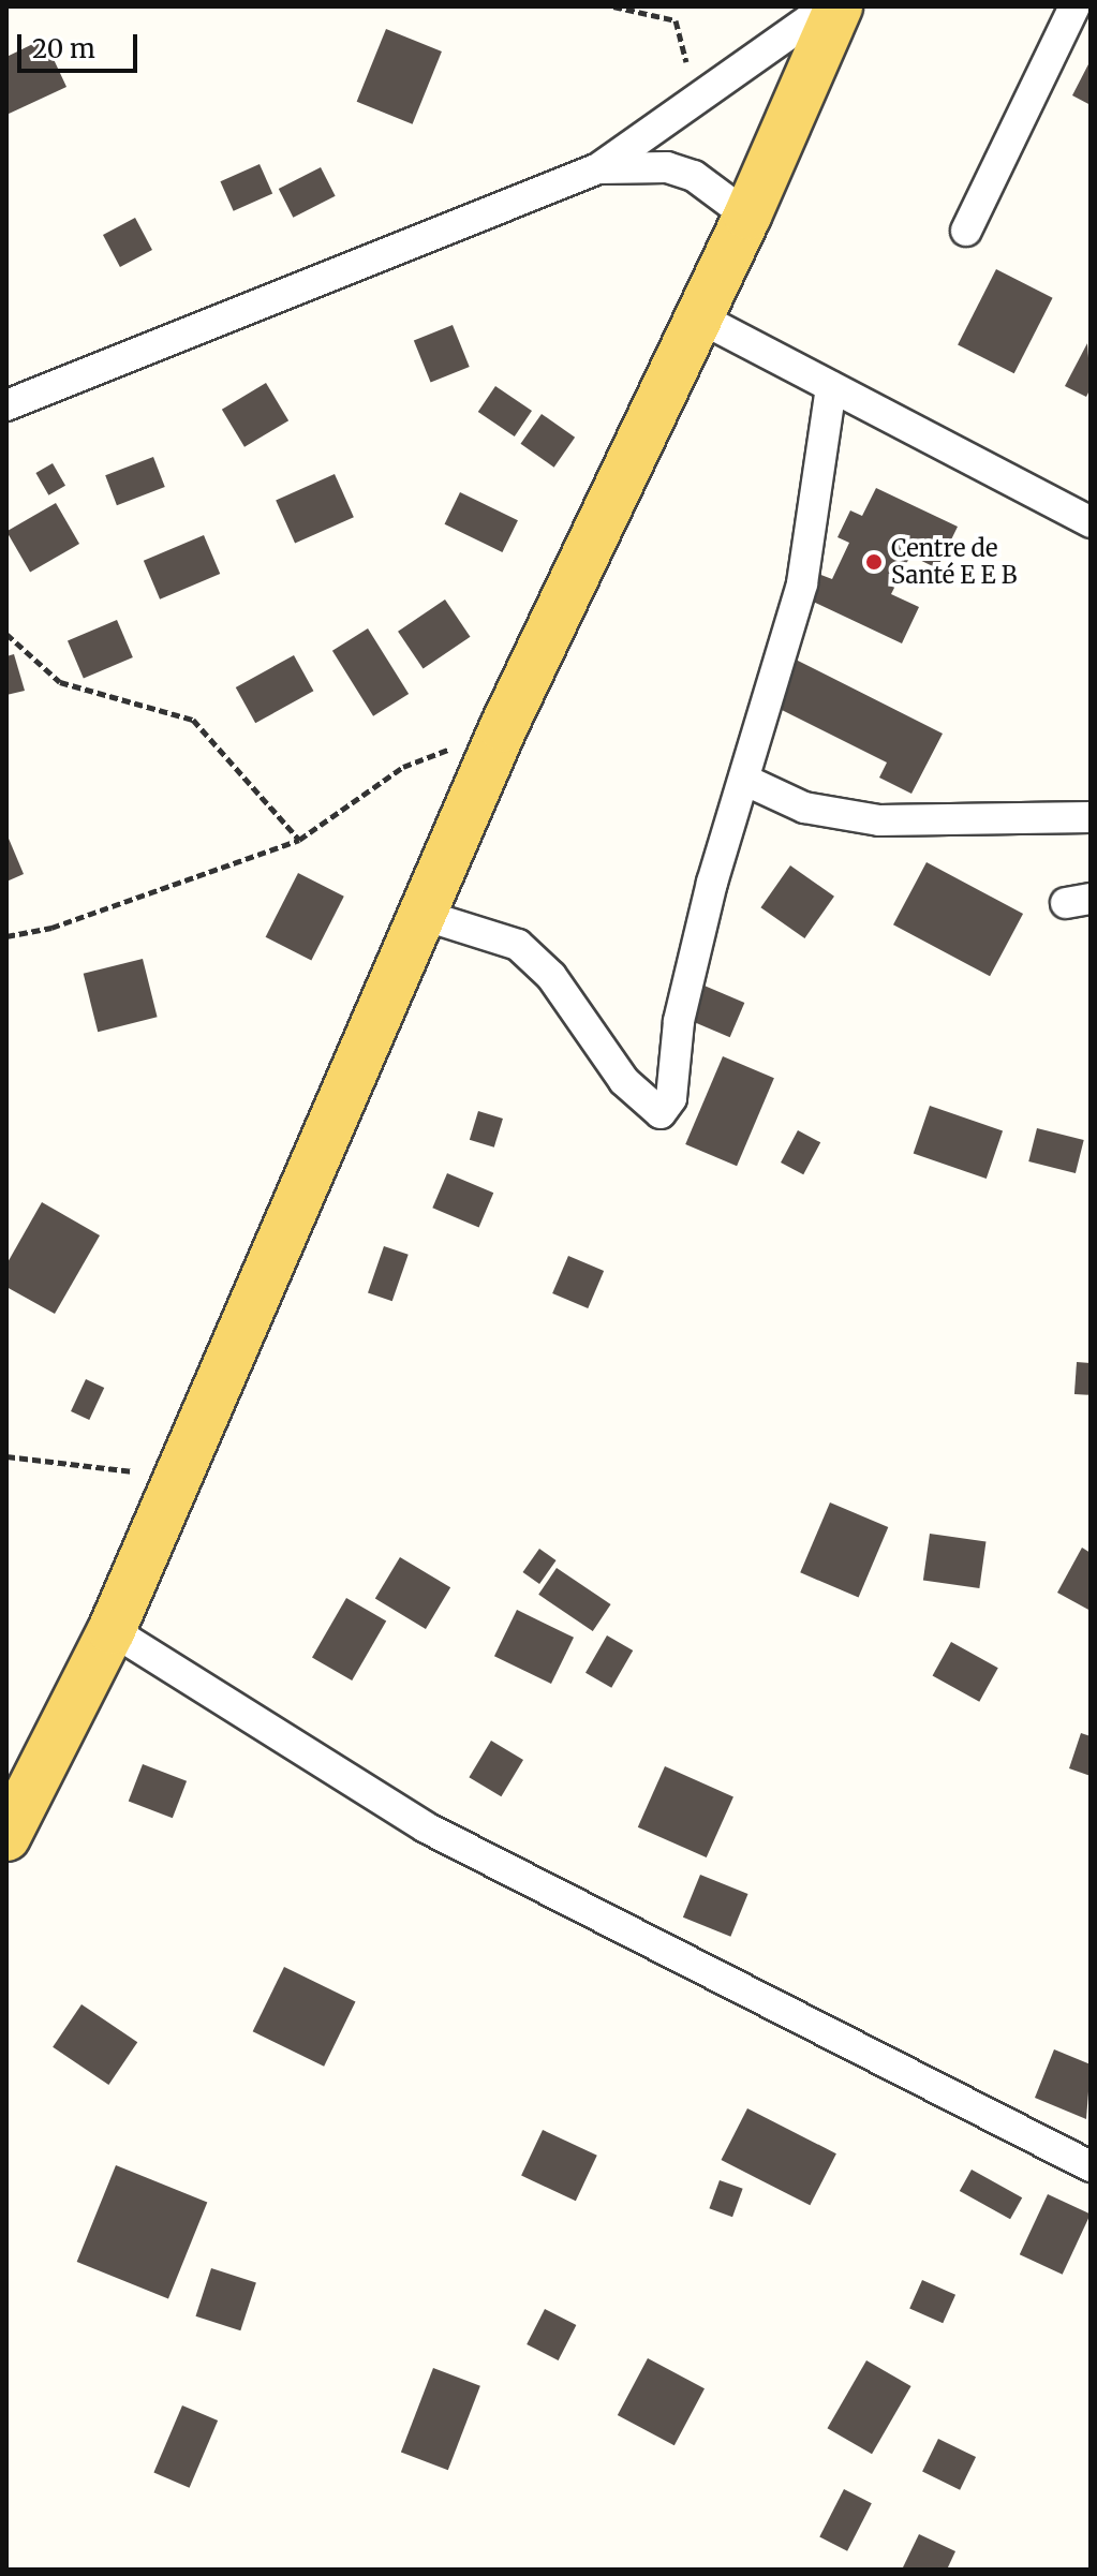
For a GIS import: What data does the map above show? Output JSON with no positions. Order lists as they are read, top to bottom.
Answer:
{
  "places": ["Centre de Santé E E B"],
  "scale_bar": "20 m"
}
